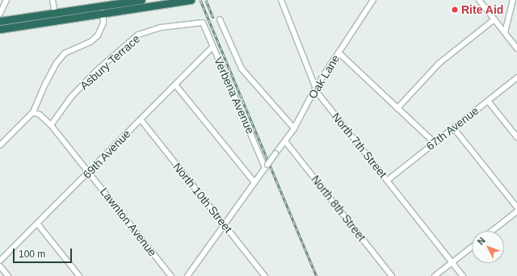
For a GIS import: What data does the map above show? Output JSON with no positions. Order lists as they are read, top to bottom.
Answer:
{
  "streets": {
    "street": [
      "Asbury Terrace",
      "Oak Lane",
      "Verbena Avenue",
      "67th Avenue",
      "North 7th Street",
      "69th Avenue",
      "North 10th Street",
      "North 8th Street",
      "Lawnton Avenue"
    ]
  },
  "crossings": [
    ["Asbury Terrace", "Verbena Avenue"],
    ["Asbury Terrace", "Lawnton Avenue"],
    ["Oak Lane", "Verbena Avenue"],
    ["Oak Lane", "North 7th Street"],
    ["Oak Lane", "North 8th Street"],
    ["Verbena Avenue", "69th Avenue"],
    ["67th Avenue", "North 7th Street"],
    ["69th Avenue", "North 10th Street"],
    ["69th Avenue", "Lawnton Avenue"]
  ],
  "places": ["Rite Aid"],
  "scale_bar": "100 m",
  "north": "top left"
}
